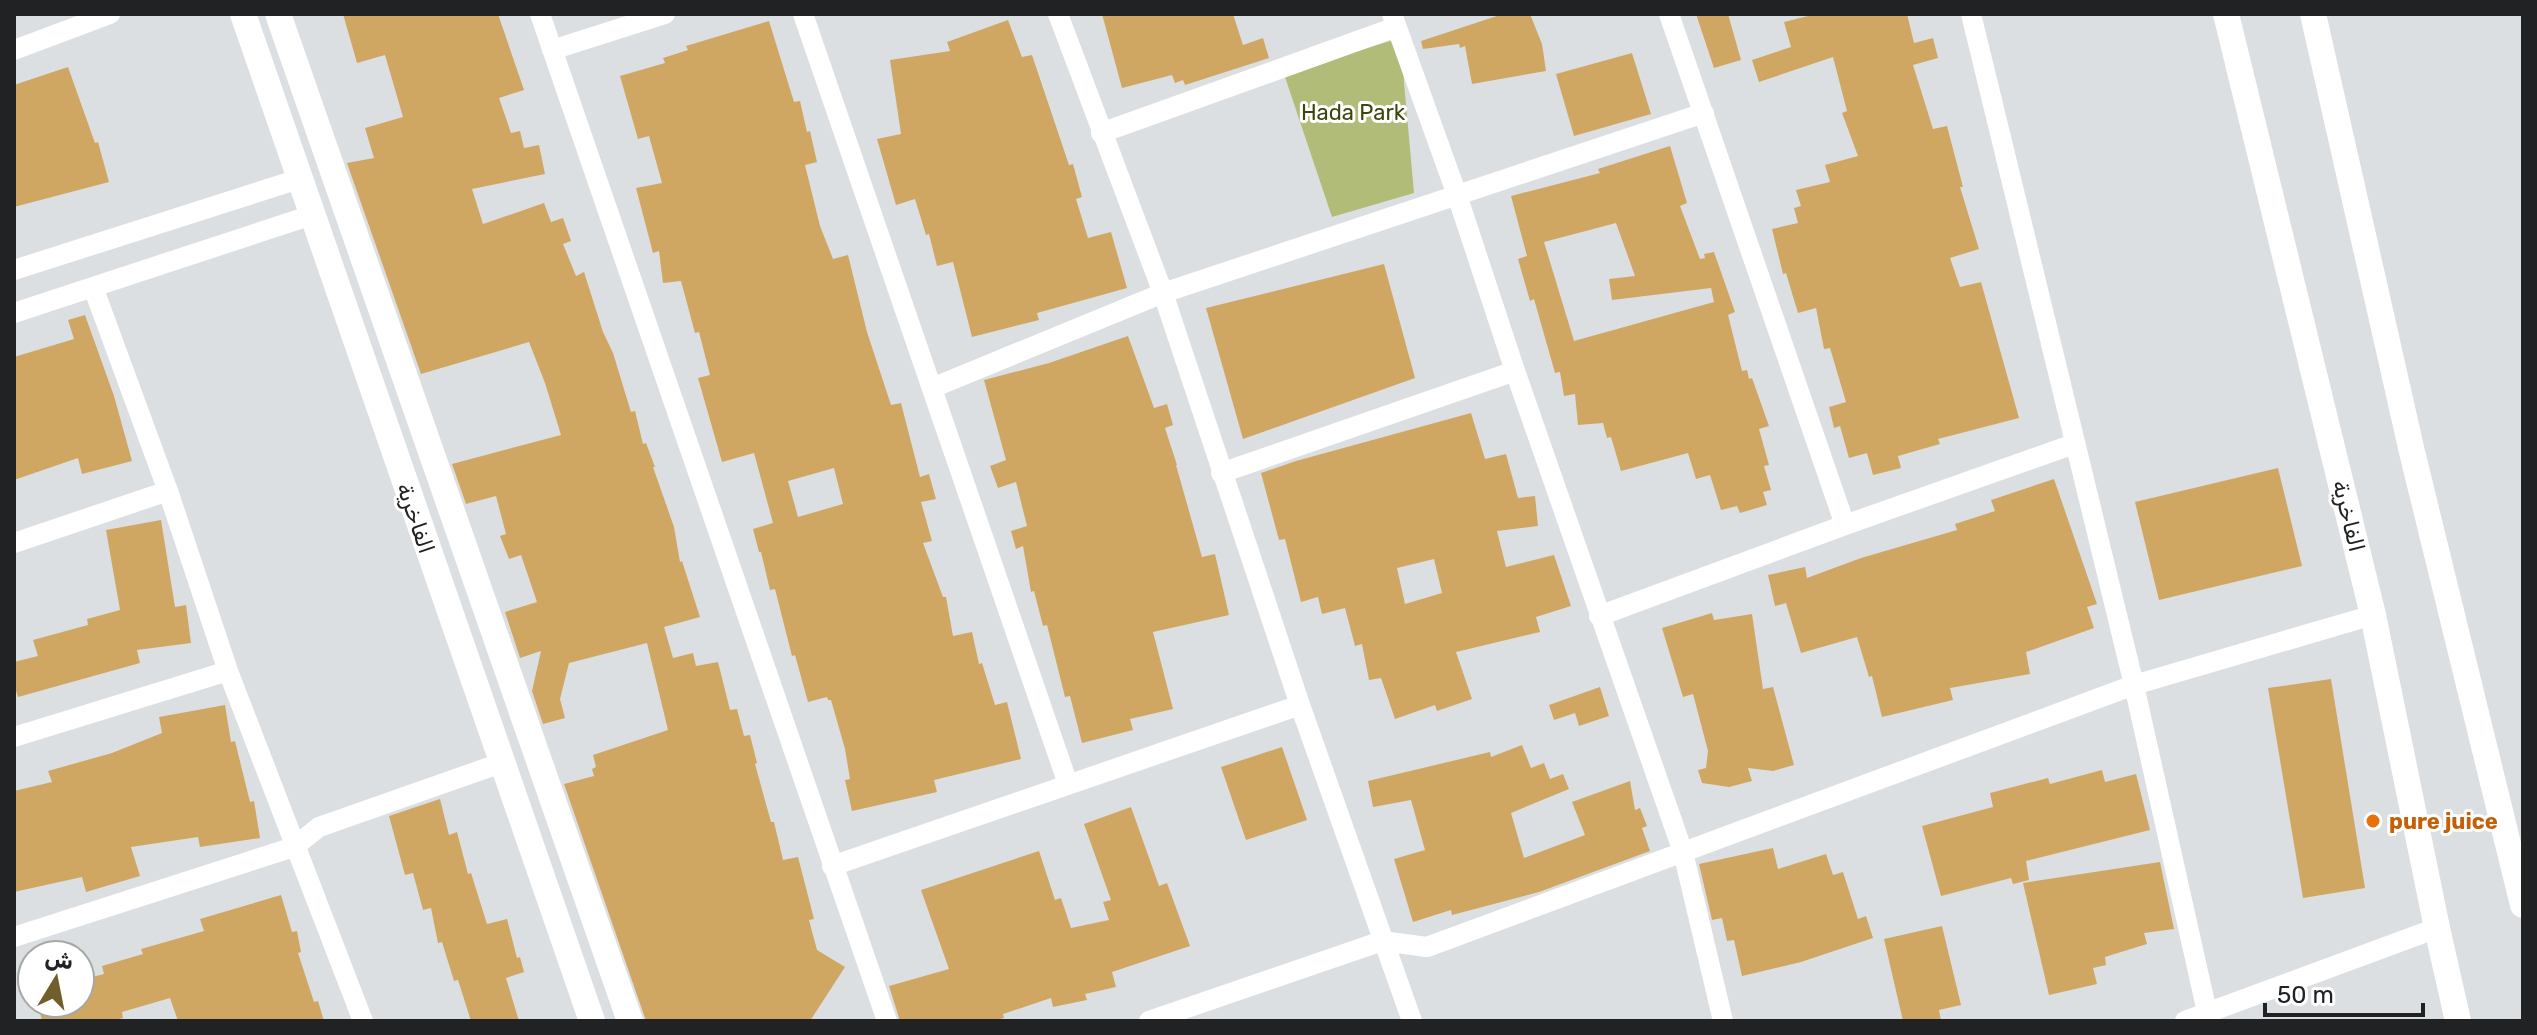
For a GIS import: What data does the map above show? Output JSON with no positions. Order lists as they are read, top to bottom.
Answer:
{
  "streets": {
    "street": ["الفاخرية"]
  },
  "parks": ["Hada Park"],
  "places": ["pure juice"],
  "scale_bar": "50 m",
  "north": "top"
}
